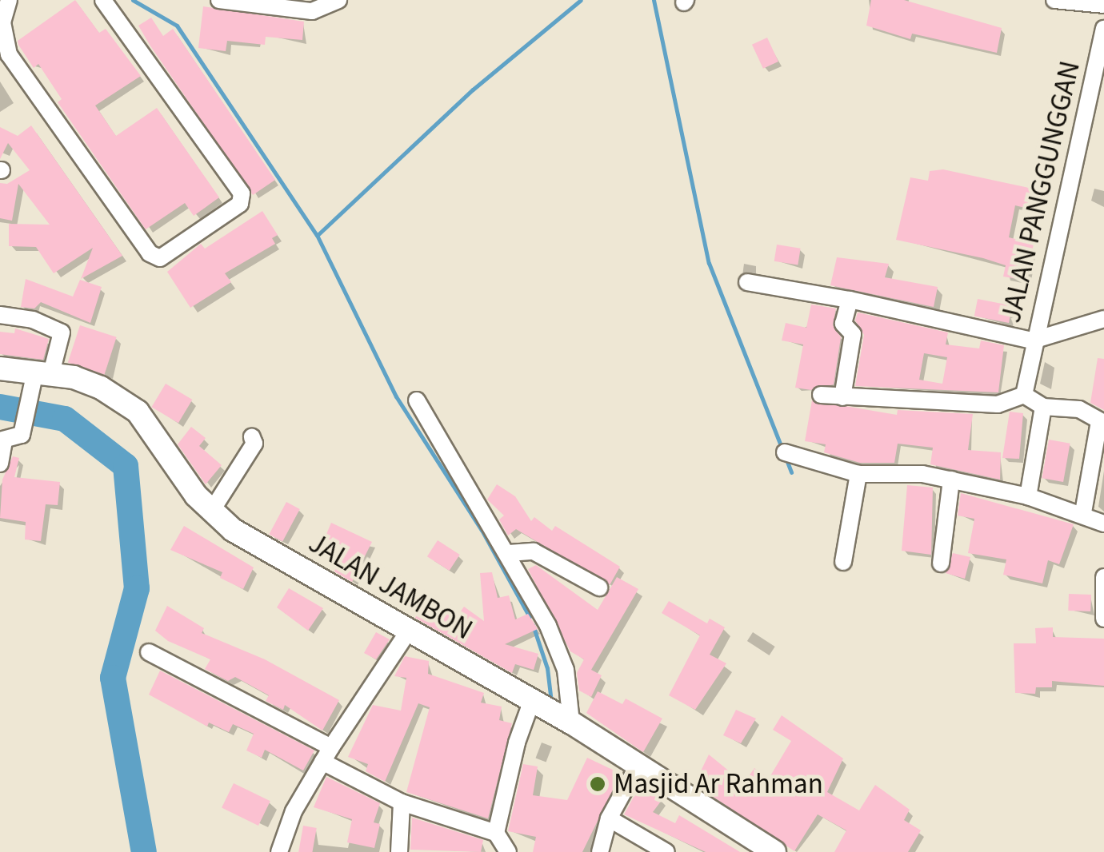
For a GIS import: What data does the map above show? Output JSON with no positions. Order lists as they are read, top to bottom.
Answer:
{
  "streets": {
    "main road": ["JALAN JAMBON"],
    "street": ["JALAN PANGGUNGGAN"]
  },
  "places": ["Masjid Ar Rahman"]
}
